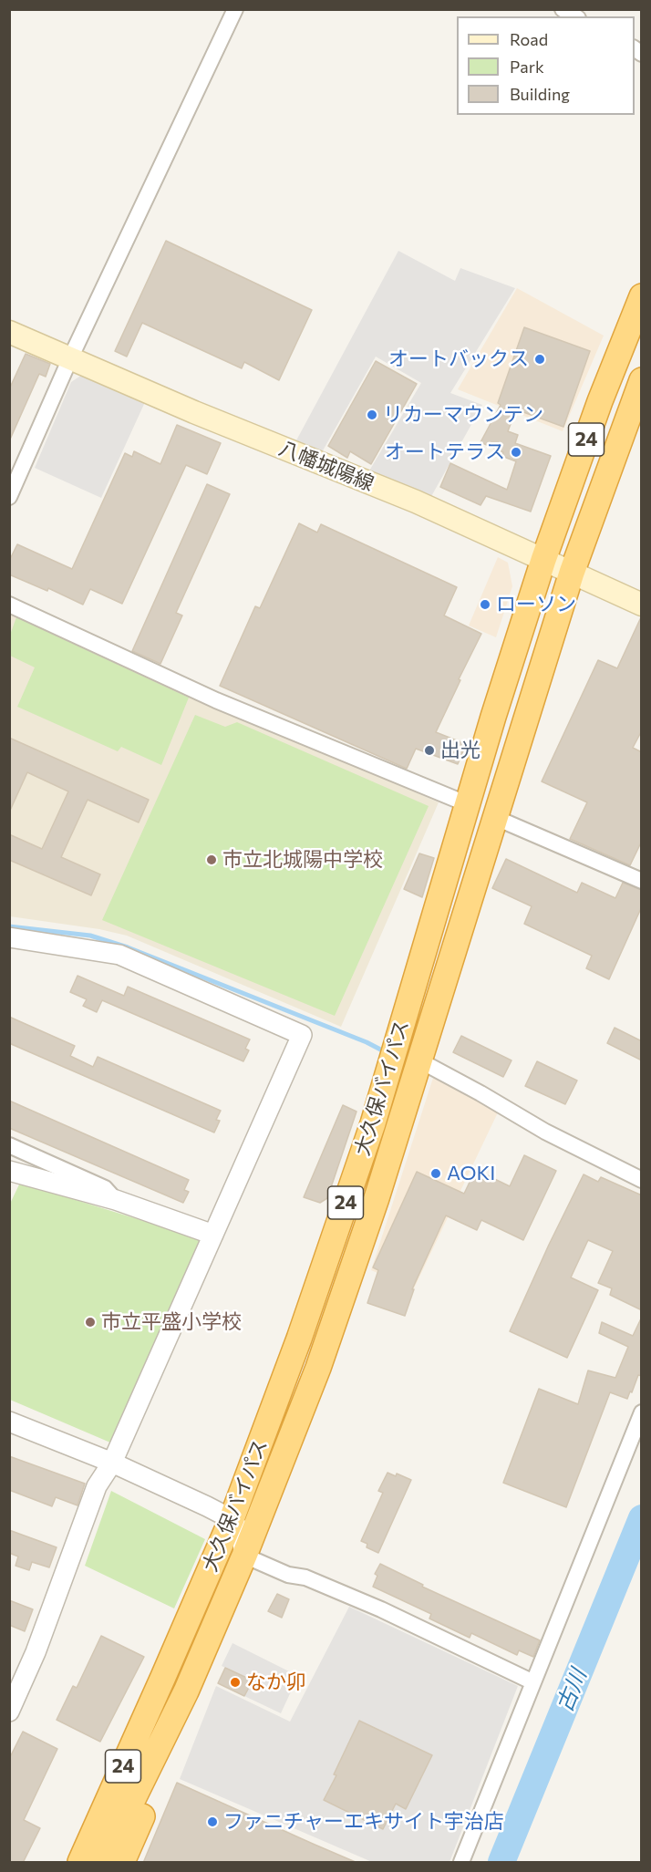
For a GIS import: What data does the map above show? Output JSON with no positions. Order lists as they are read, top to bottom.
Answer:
{
  "streets": {
    "highway": ["24", "大久保バイパス"],
    "main road": ["八幡城陽線"]
  },
  "crossings": [
    ["八幡城陽線", "大久保バイパス"]
  ],
  "water": ["古川"],
  "places": [
    "オートバックス",
    "リカーマウンテン",
    "オートテラス",
    "ローソン",
    "出光",
    "市立北城陽中学校",
    "AOKI",
    "市立平盛小学校",
    "なか卯",
    "ファニチャーエキサイト宇治店"
  ],
  "legend": ["Road", "Park", "Building"]
}
